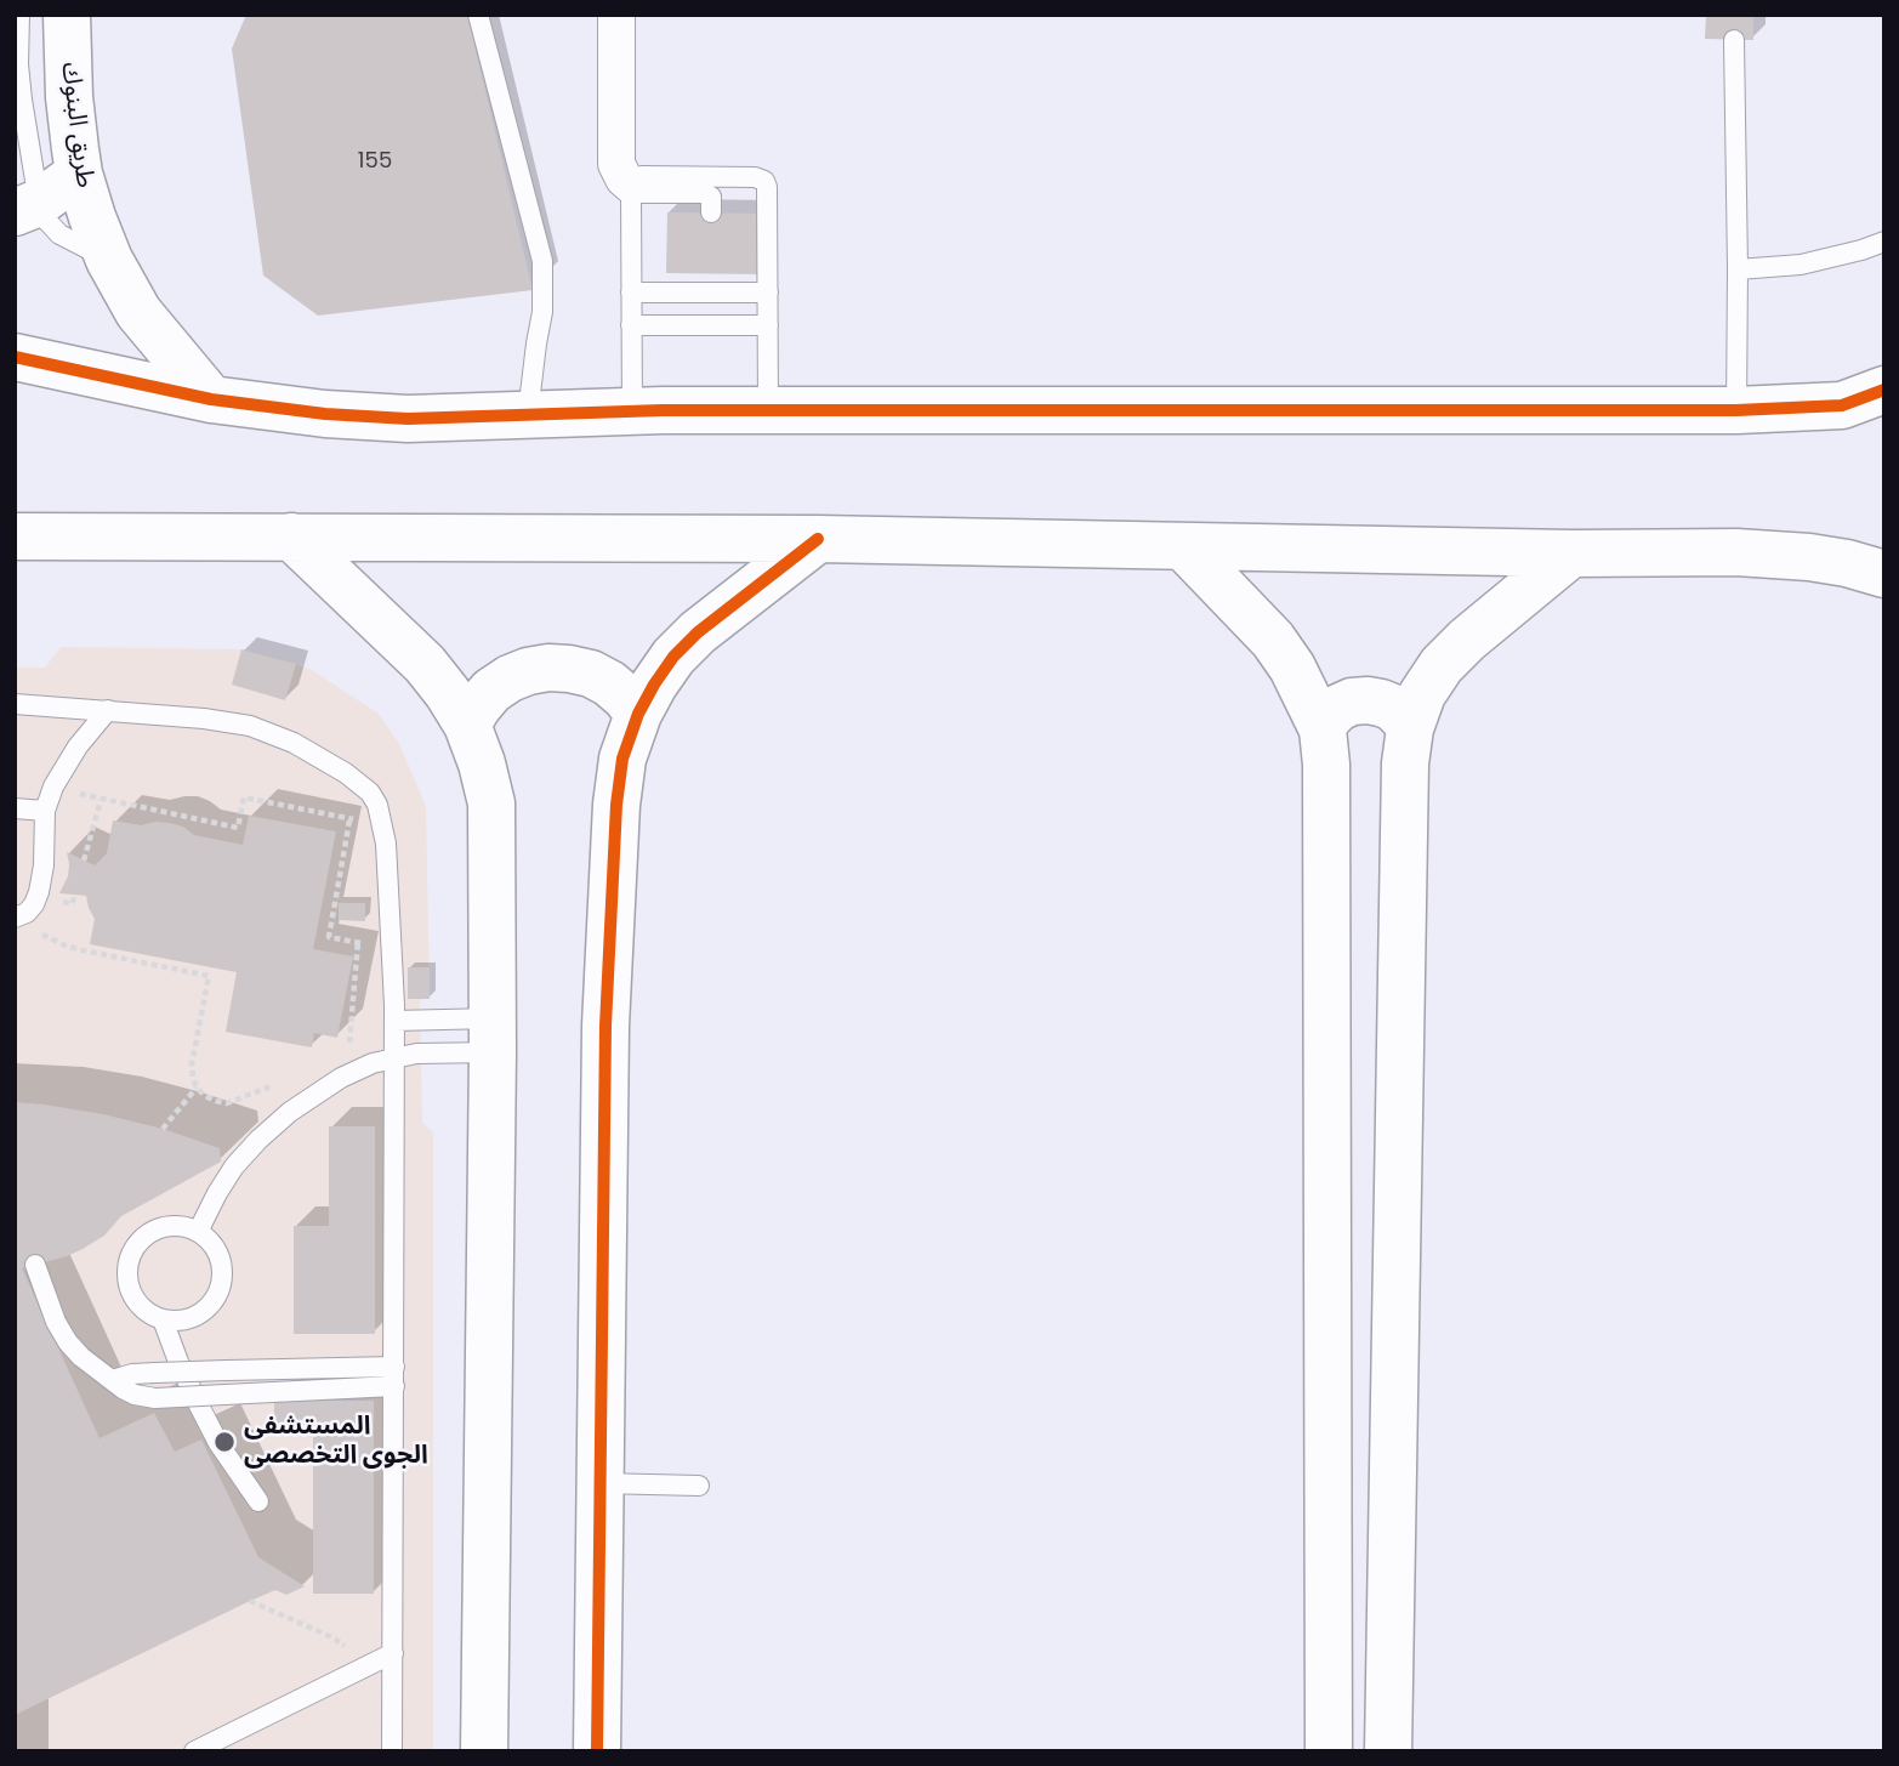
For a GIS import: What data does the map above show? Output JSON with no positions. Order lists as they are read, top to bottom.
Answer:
{
  "streets": {
    "street": ["طريق البنوك"]
  },
  "places": ["المستشفى الجوى التخصصى"],
  "house_numbers": ["155"]
}
